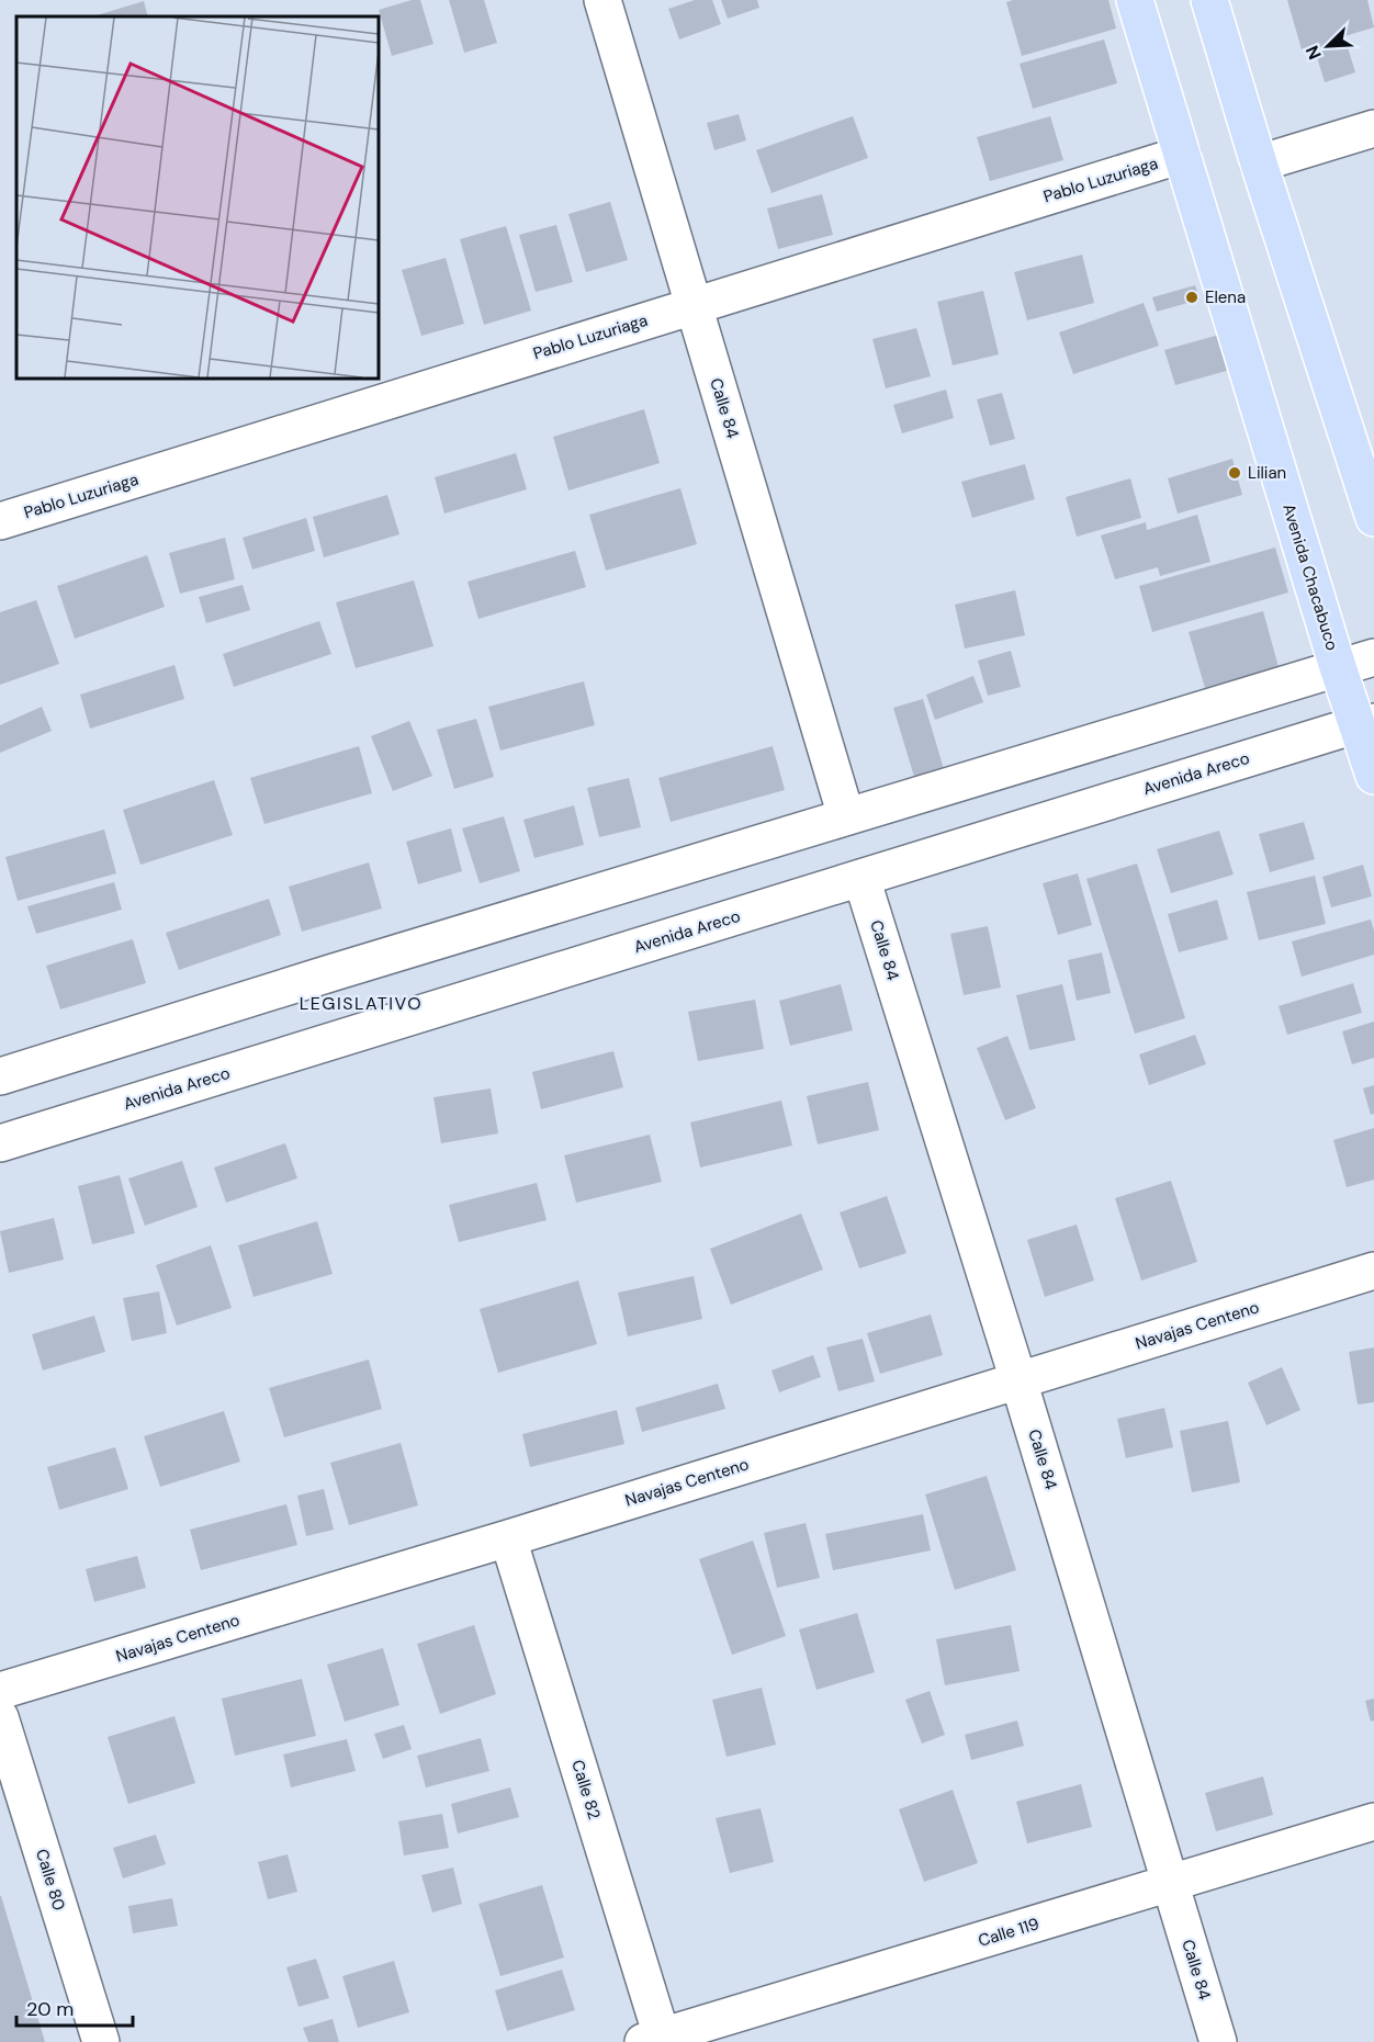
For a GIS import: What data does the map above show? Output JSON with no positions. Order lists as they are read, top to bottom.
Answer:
{
  "streets": {
    "main road": ["Avenida Chacabuco"],
    "street": [
      "Pablo Luzuriaga",
      "Calle 84",
      "Avenida Areco",
      "Navajas Centeno",
      "Calle 82",
      "Calle 80",
      "Calle 119"
    ]
  },
  "crossings": [
    ["Pablo Luzuriaga", "Calle 84"],
    ["Pablo Luzuriaga", "Avenida Chacabuco"],
    ["Calle 84", "Avenida Areco"],
    ["Calle 84", "Navajas Centeno"],
    ["Calle 84", "Calle 119"],
    ["Avenida Chacabuco", "Avenida Areco"],
    ["Navajas Centeno", "Calle 82"],
    ["Calle 82", "Calle 119"]
  ],
  "districts": ["LEGISLATIVO"],
  "places": ["Elena", "Lilian"],
  "scale_bar": "20 m",
  "north": "bottom left"
}
